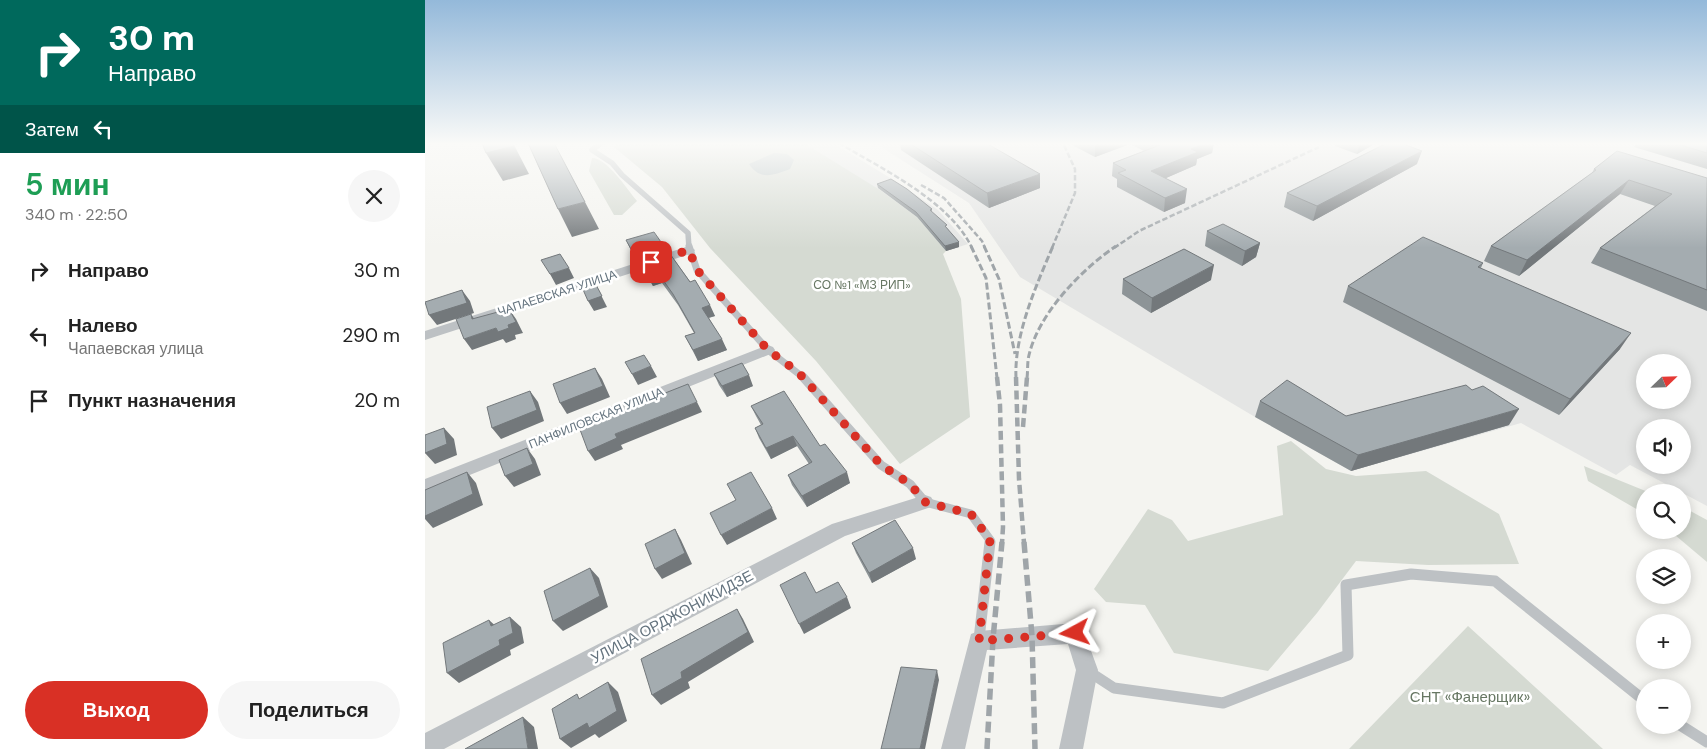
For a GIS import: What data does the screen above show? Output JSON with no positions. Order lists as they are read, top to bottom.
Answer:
{
  "streets": {
    "street": ["ЧАПАЕВСКАЯ УЛИЦА", "ПАНФИЛОВСКАЯ УЛИЦА", "УЛИЦА ОРДЖОНИКИДЗЕ"]
  },
  "parks": ["СО №1 «МЗ РИП»", "СНТ «Фанерщик»"],
  "north": "top right",
  "page": {
    "turn": ["30 m", "Направо"],
    "then": "Затем",
    "heading": ["5 мин", "340 m · 22:50"],
    "list": [
      {
        "name": "Направо",
        "value": "30 m"
      },
      {
        "name": "Налево",
        "note": "Чапаевская улица",
        "value": "290 m"
      },
      {
        "name": "Пункт назначения",
        "value": "20 m"
      }
    ],
    "map_buttons": ["+", "−"],
    "buttons": ["Выход", "Поделиться"]
  }
}
